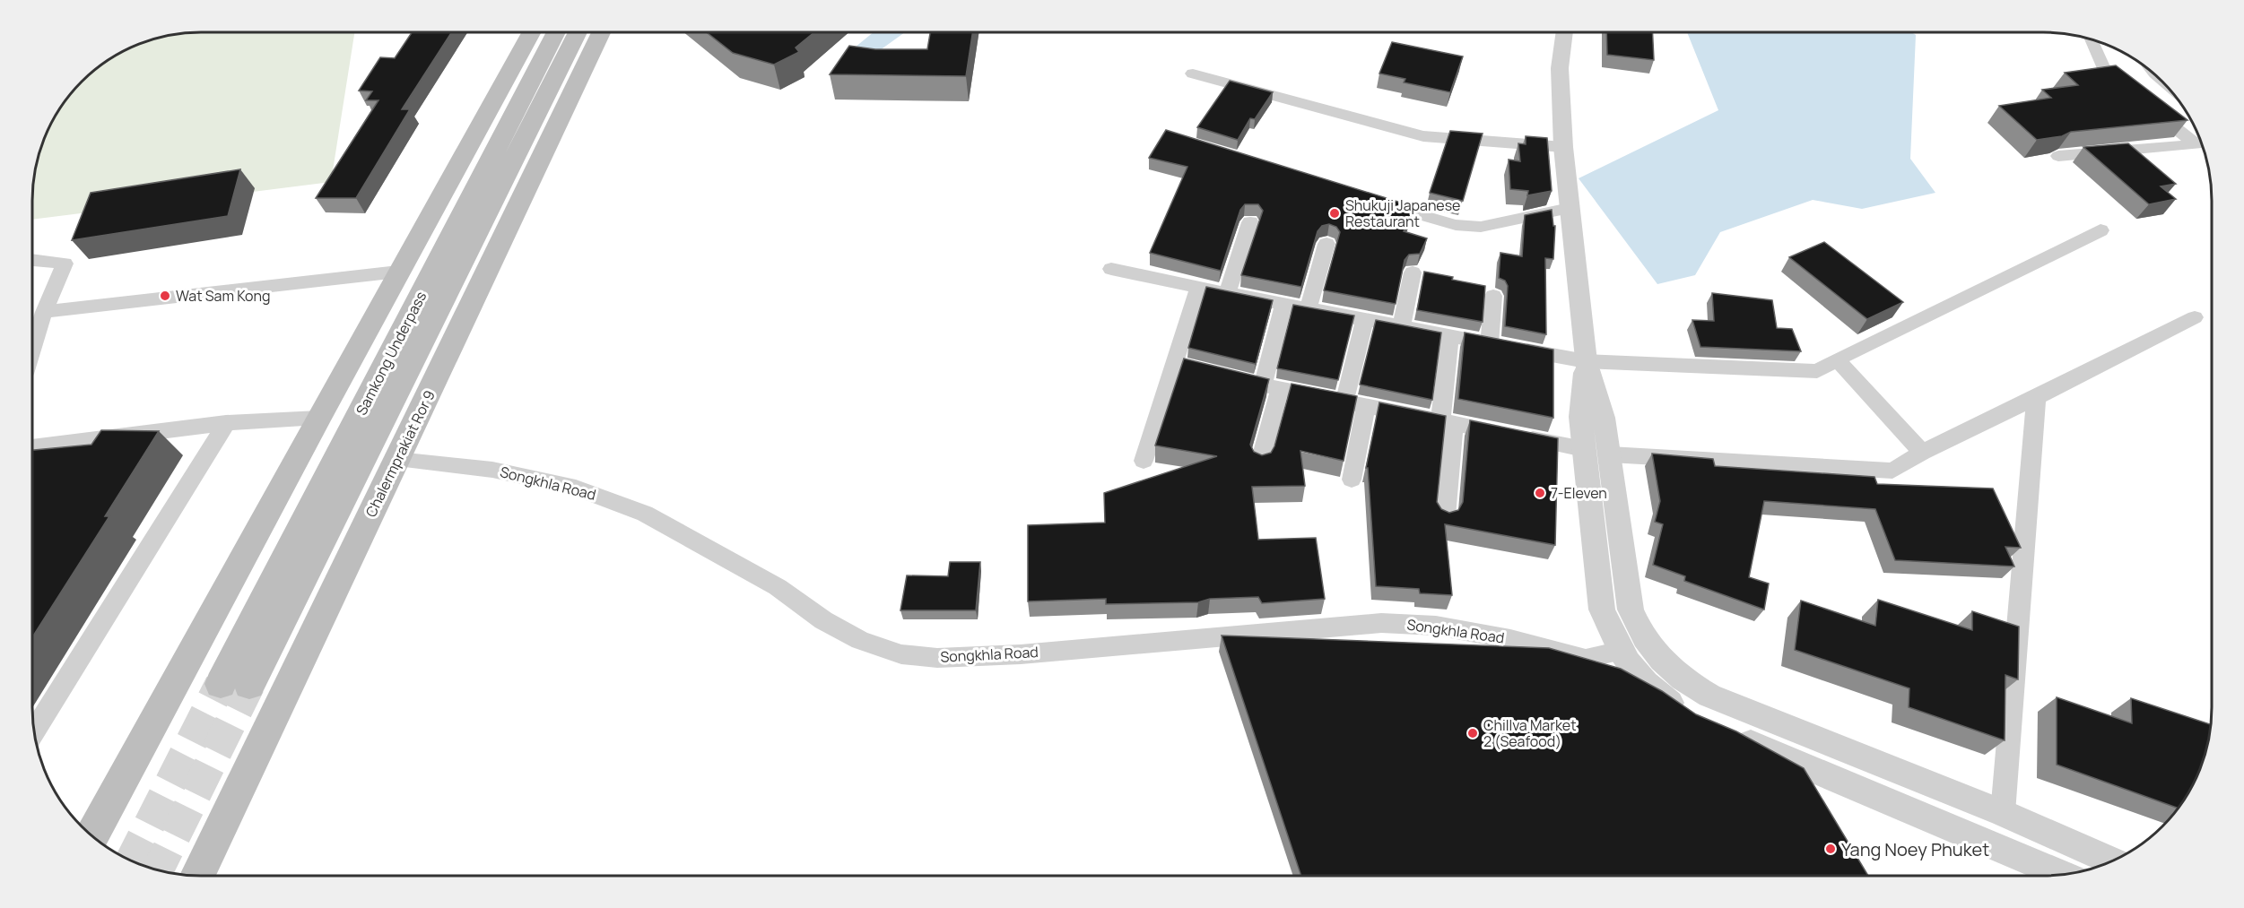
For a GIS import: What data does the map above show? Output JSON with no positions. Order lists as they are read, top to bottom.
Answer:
{
  "streets": {
    "main road": ["Samkong Underpass", "Chalermprakiat Ror 9"],
    "street": ["Songkhla Road"]
  },
  "crossings": [
    ["Chalermprakiat Ror 9", "Songkhla Road"]
  ],
  "places": [
    "Shukuji Japanese Restaurant",
    "Wat Sam Kong",
    "7-Eleven",
    "Chillva Market 2 (Seafood)",
    "Yang Noey Phuket"
  ]
}
